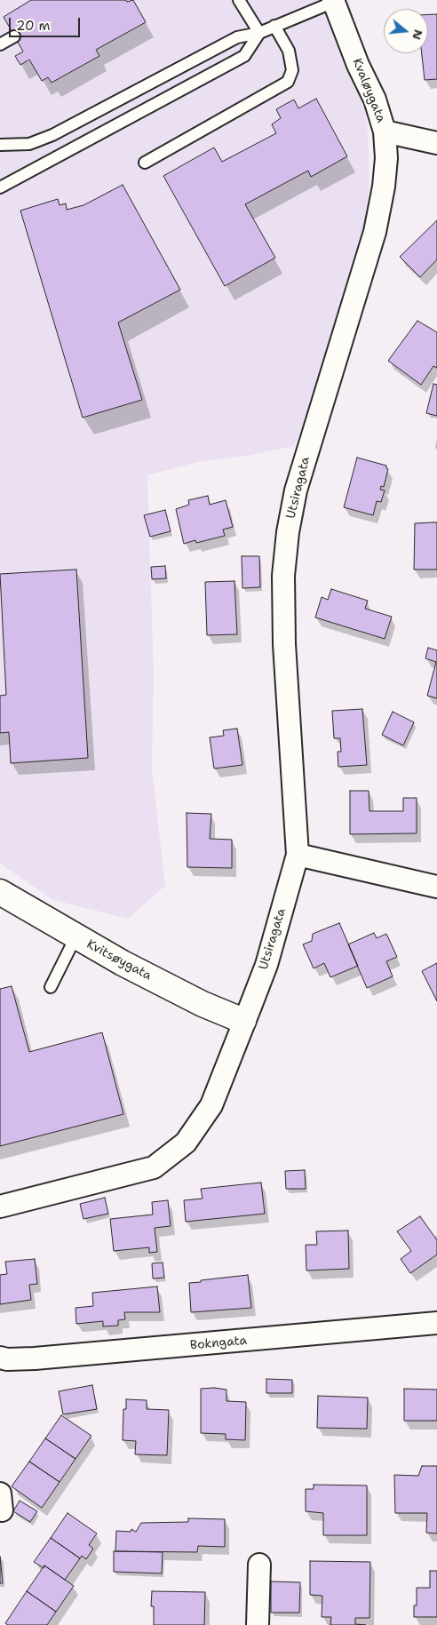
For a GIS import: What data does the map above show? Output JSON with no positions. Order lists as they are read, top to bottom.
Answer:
{
  "streets": {
    "street": [
      "Kvaløygata",
      "Utsiragata",
      "Kvitsøygata",
      "Bokngata"
    ]
  },
  "crossings": [
    ["Kvaløygata", "Utsiragata"],
    ["Utsiragata", "Kvitsøygata"]
  ],
  "scale_bar": "20 m",
  "north": "right"
}
